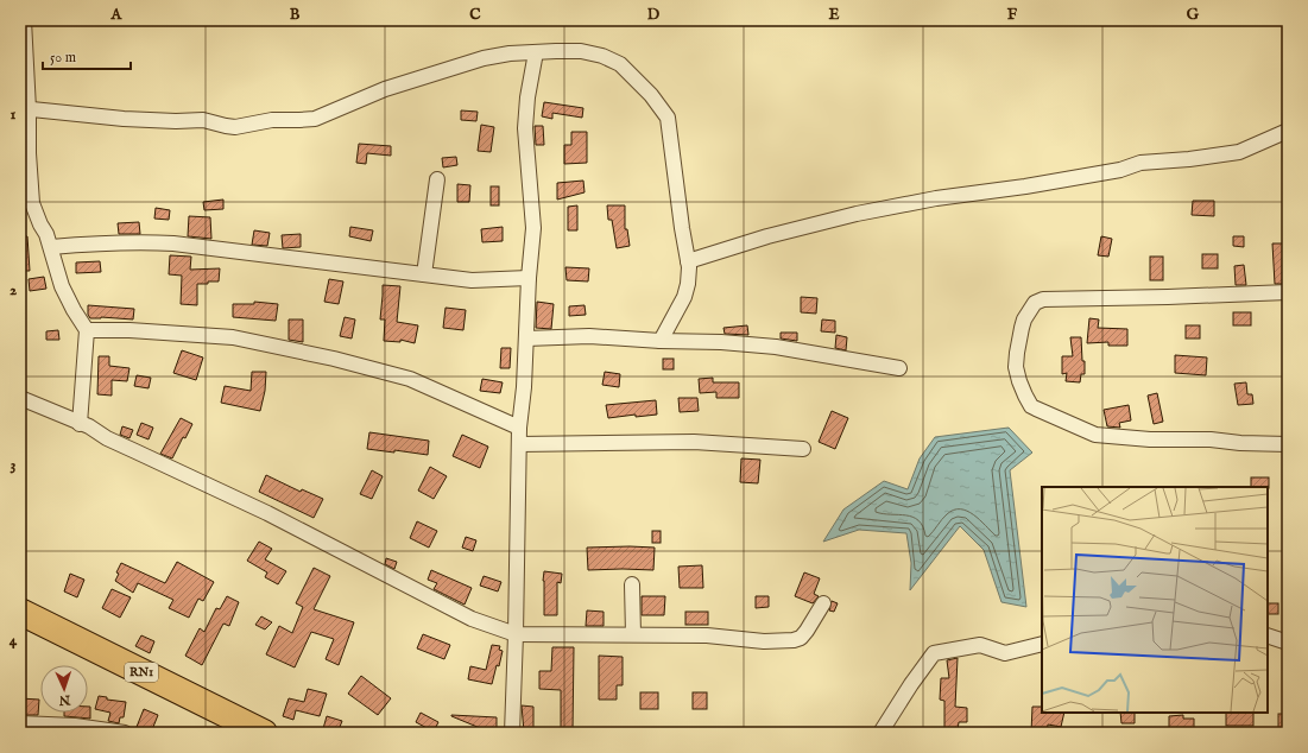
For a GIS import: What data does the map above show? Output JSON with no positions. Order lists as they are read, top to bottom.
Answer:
{
  "streets": {
    "highway": ["RN1"]
  },
  "scale_bar": "50 m",
  "north": "bottom",
  "grid": {
    "columns": [
      "A",
      "B",
      "C",
      "D",
      "E",
      "F",
      "G"
    ],
    "rows": [
      "1",
      "2",
      "3",
      "4"
    ]
  }
}
